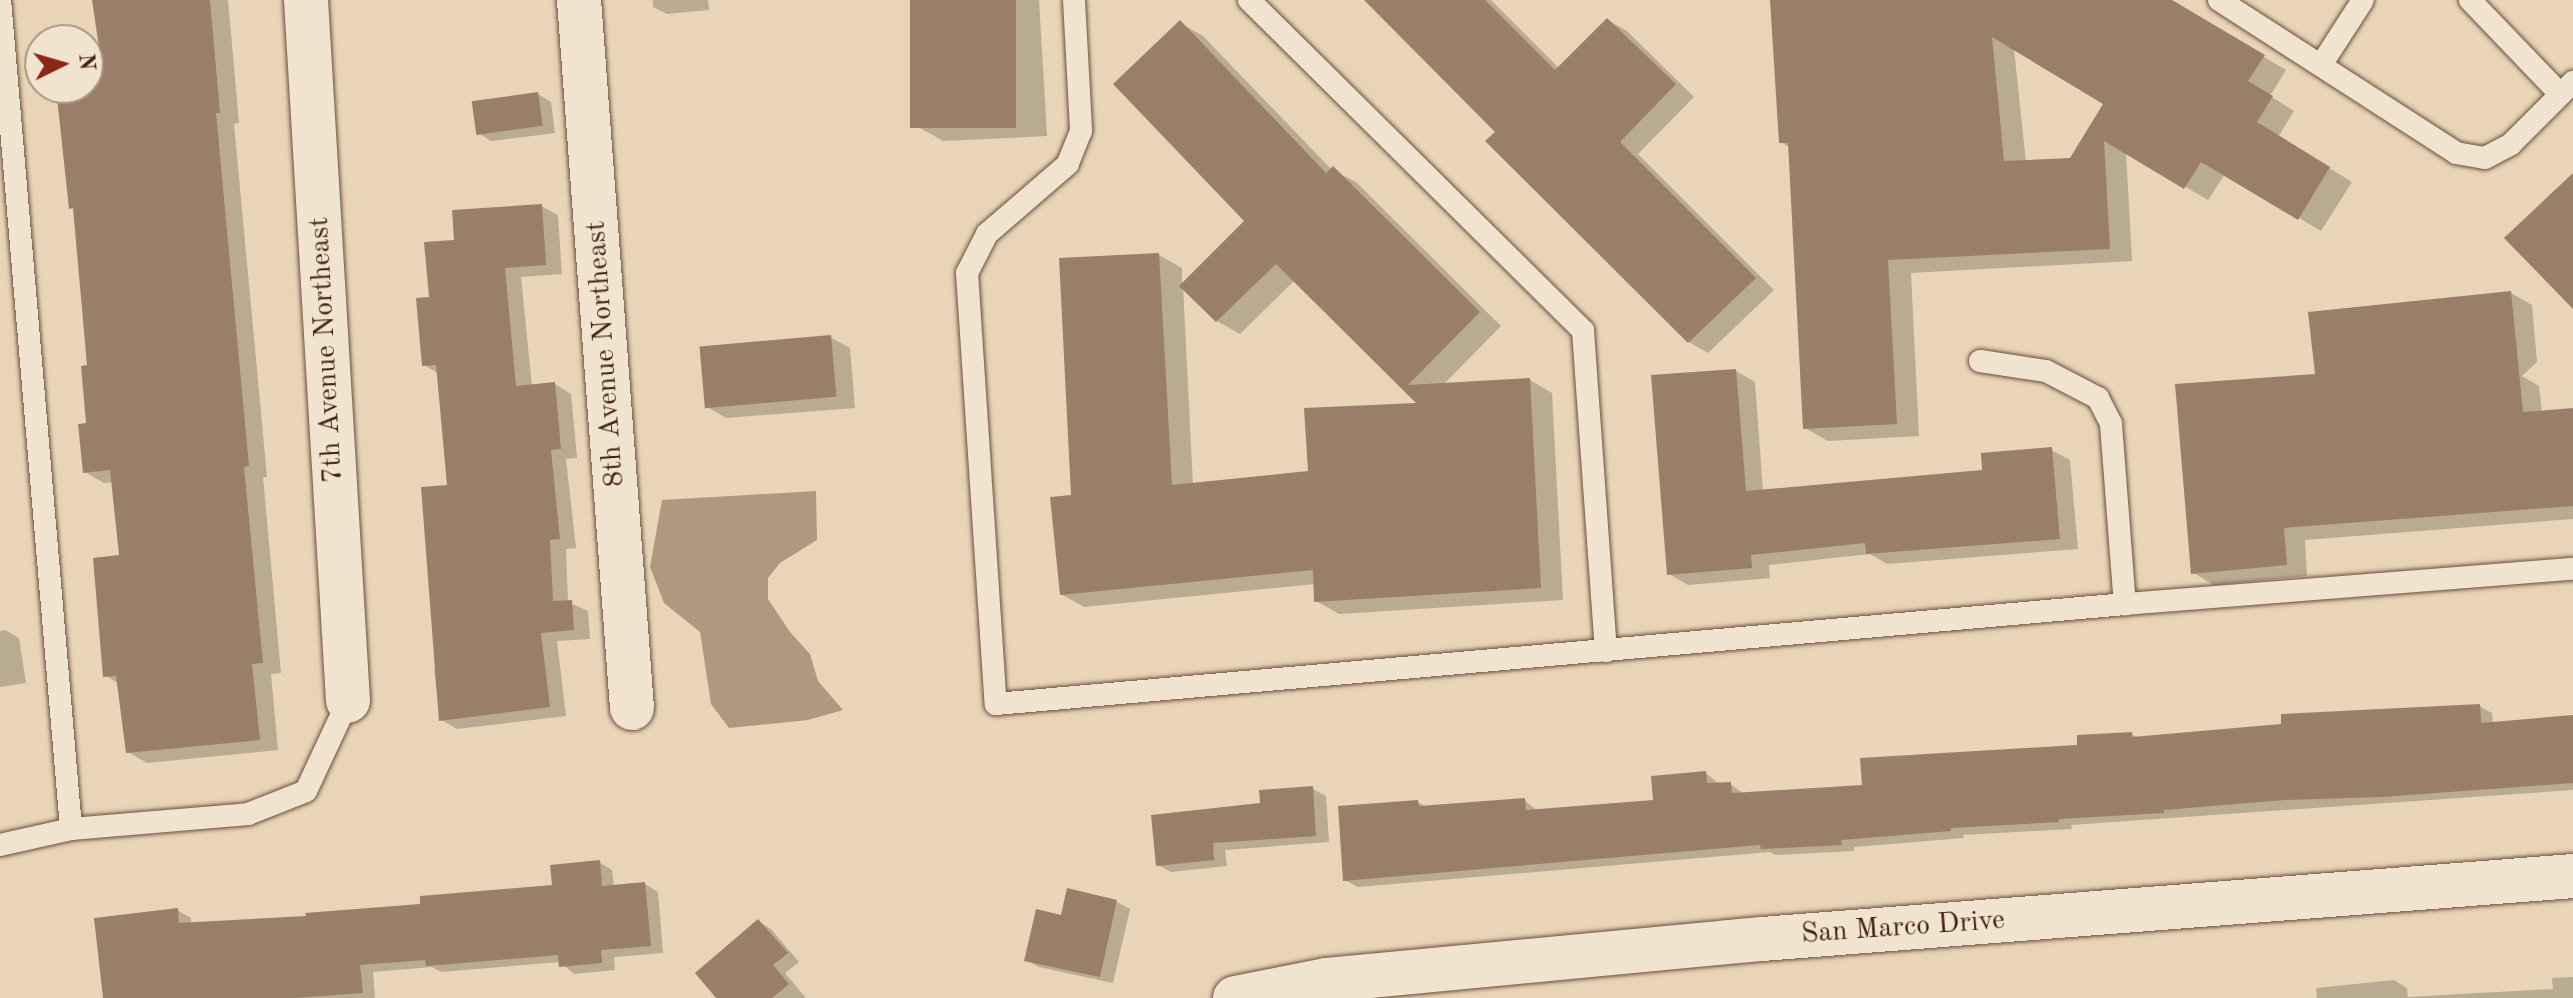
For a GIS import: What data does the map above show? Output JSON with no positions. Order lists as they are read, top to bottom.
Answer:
{
  "streets": {
    "street": ["7th Avenue Northeast", "8th Avenue Northeast", "San Marco Drive"]
  },
  "north": "right"
}
